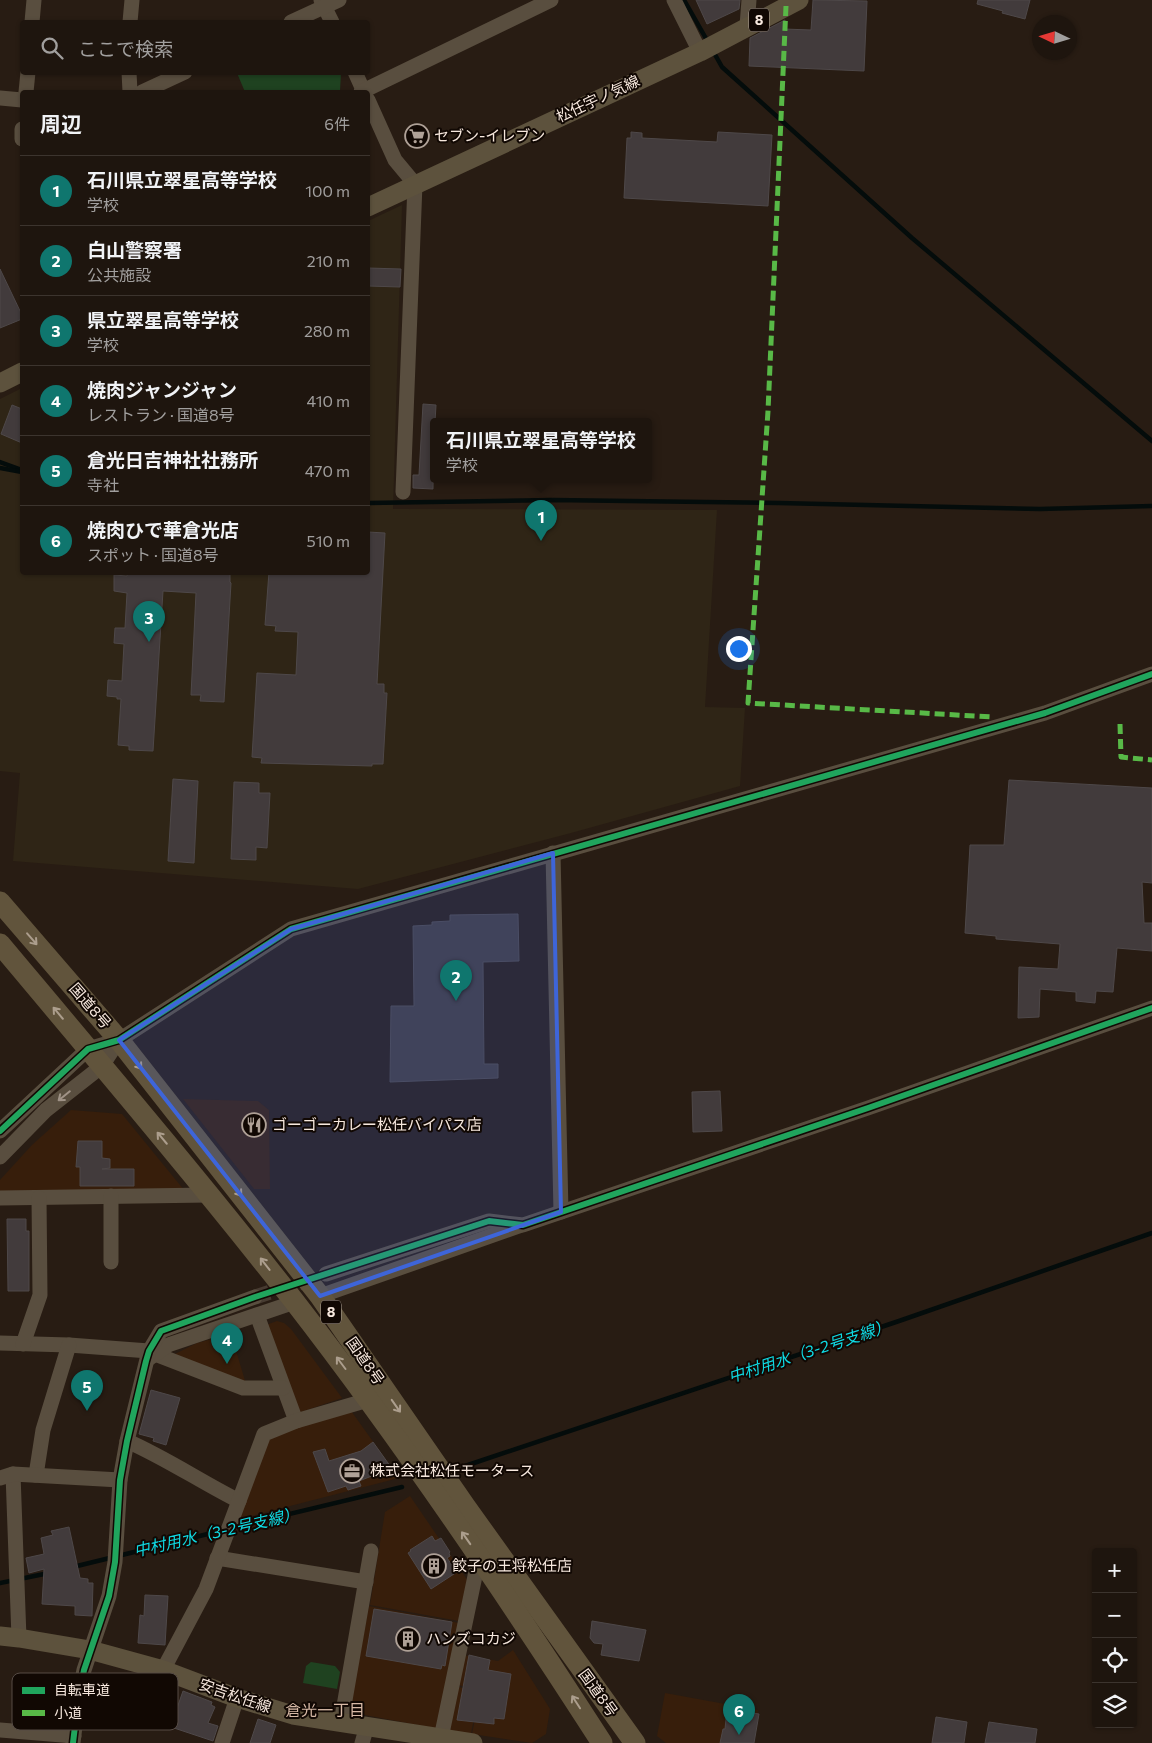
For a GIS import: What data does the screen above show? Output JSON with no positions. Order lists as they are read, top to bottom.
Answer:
{
  "streets": {
    "highway": ["8", "国道8号"],
    "main road": ["松任宇ノ気線", "安吉松任線"]
  },
  "districts": ["倉光一丁目"],
  "water": ["中村用水（3-2号支線）"],
  "places": {
    "supermarket": ["セブン-イレブン"],
    "restaurant": ["ゴーゴーカレー松任バイパス店"],
    "office": ["株式会社松任モータース"],
    "building": ["餃子の王将松任店", "ハンズコカジ"]
  },
  "legend": ["自転車道", "小道"],
  "north": "left",
  "page": {
    "search": "ここで検索",
    "heading": ["周辺", "6件"],
    "list": [
      {
        "mark": "1",
        "name": "石川県立翠星高等学校",
        "note": "学校",
        "value": "100 m"
      },
      {
        "mark": "2",
        "name": "白山警察署",
        "note": "公共施設",
        "value": "210 m"
      },
      {
        "mark": "3",
        "name": "県立翠星高等学校",
        "note": "学校",
        "value": "280 m"
      },
      {
        "mark": "4",
        "name": "焼肉ジャンジャン",
        "note": "レストラン · 国道8号",
        "value": "410 m"
      },
      {
        "mark": "5",
        "name": "倉光日吉神社社務所",
        "note": "寺社",
        "value": "470 m"
      },
      {
        "mark": "6",
        "name": "焼肉ひで華倉光店",
        "note": "スポット · 国道8号",
        "value": "510 m"
      }
    ],
    "popup": ["石川県立翠星高等学校", "学校"],
    "pins": [
      "1",
      "3",
      "2",
      "4",
      "5",
      "6"
    ],
    "map_buttons": ["+", "−"]
  }
}
